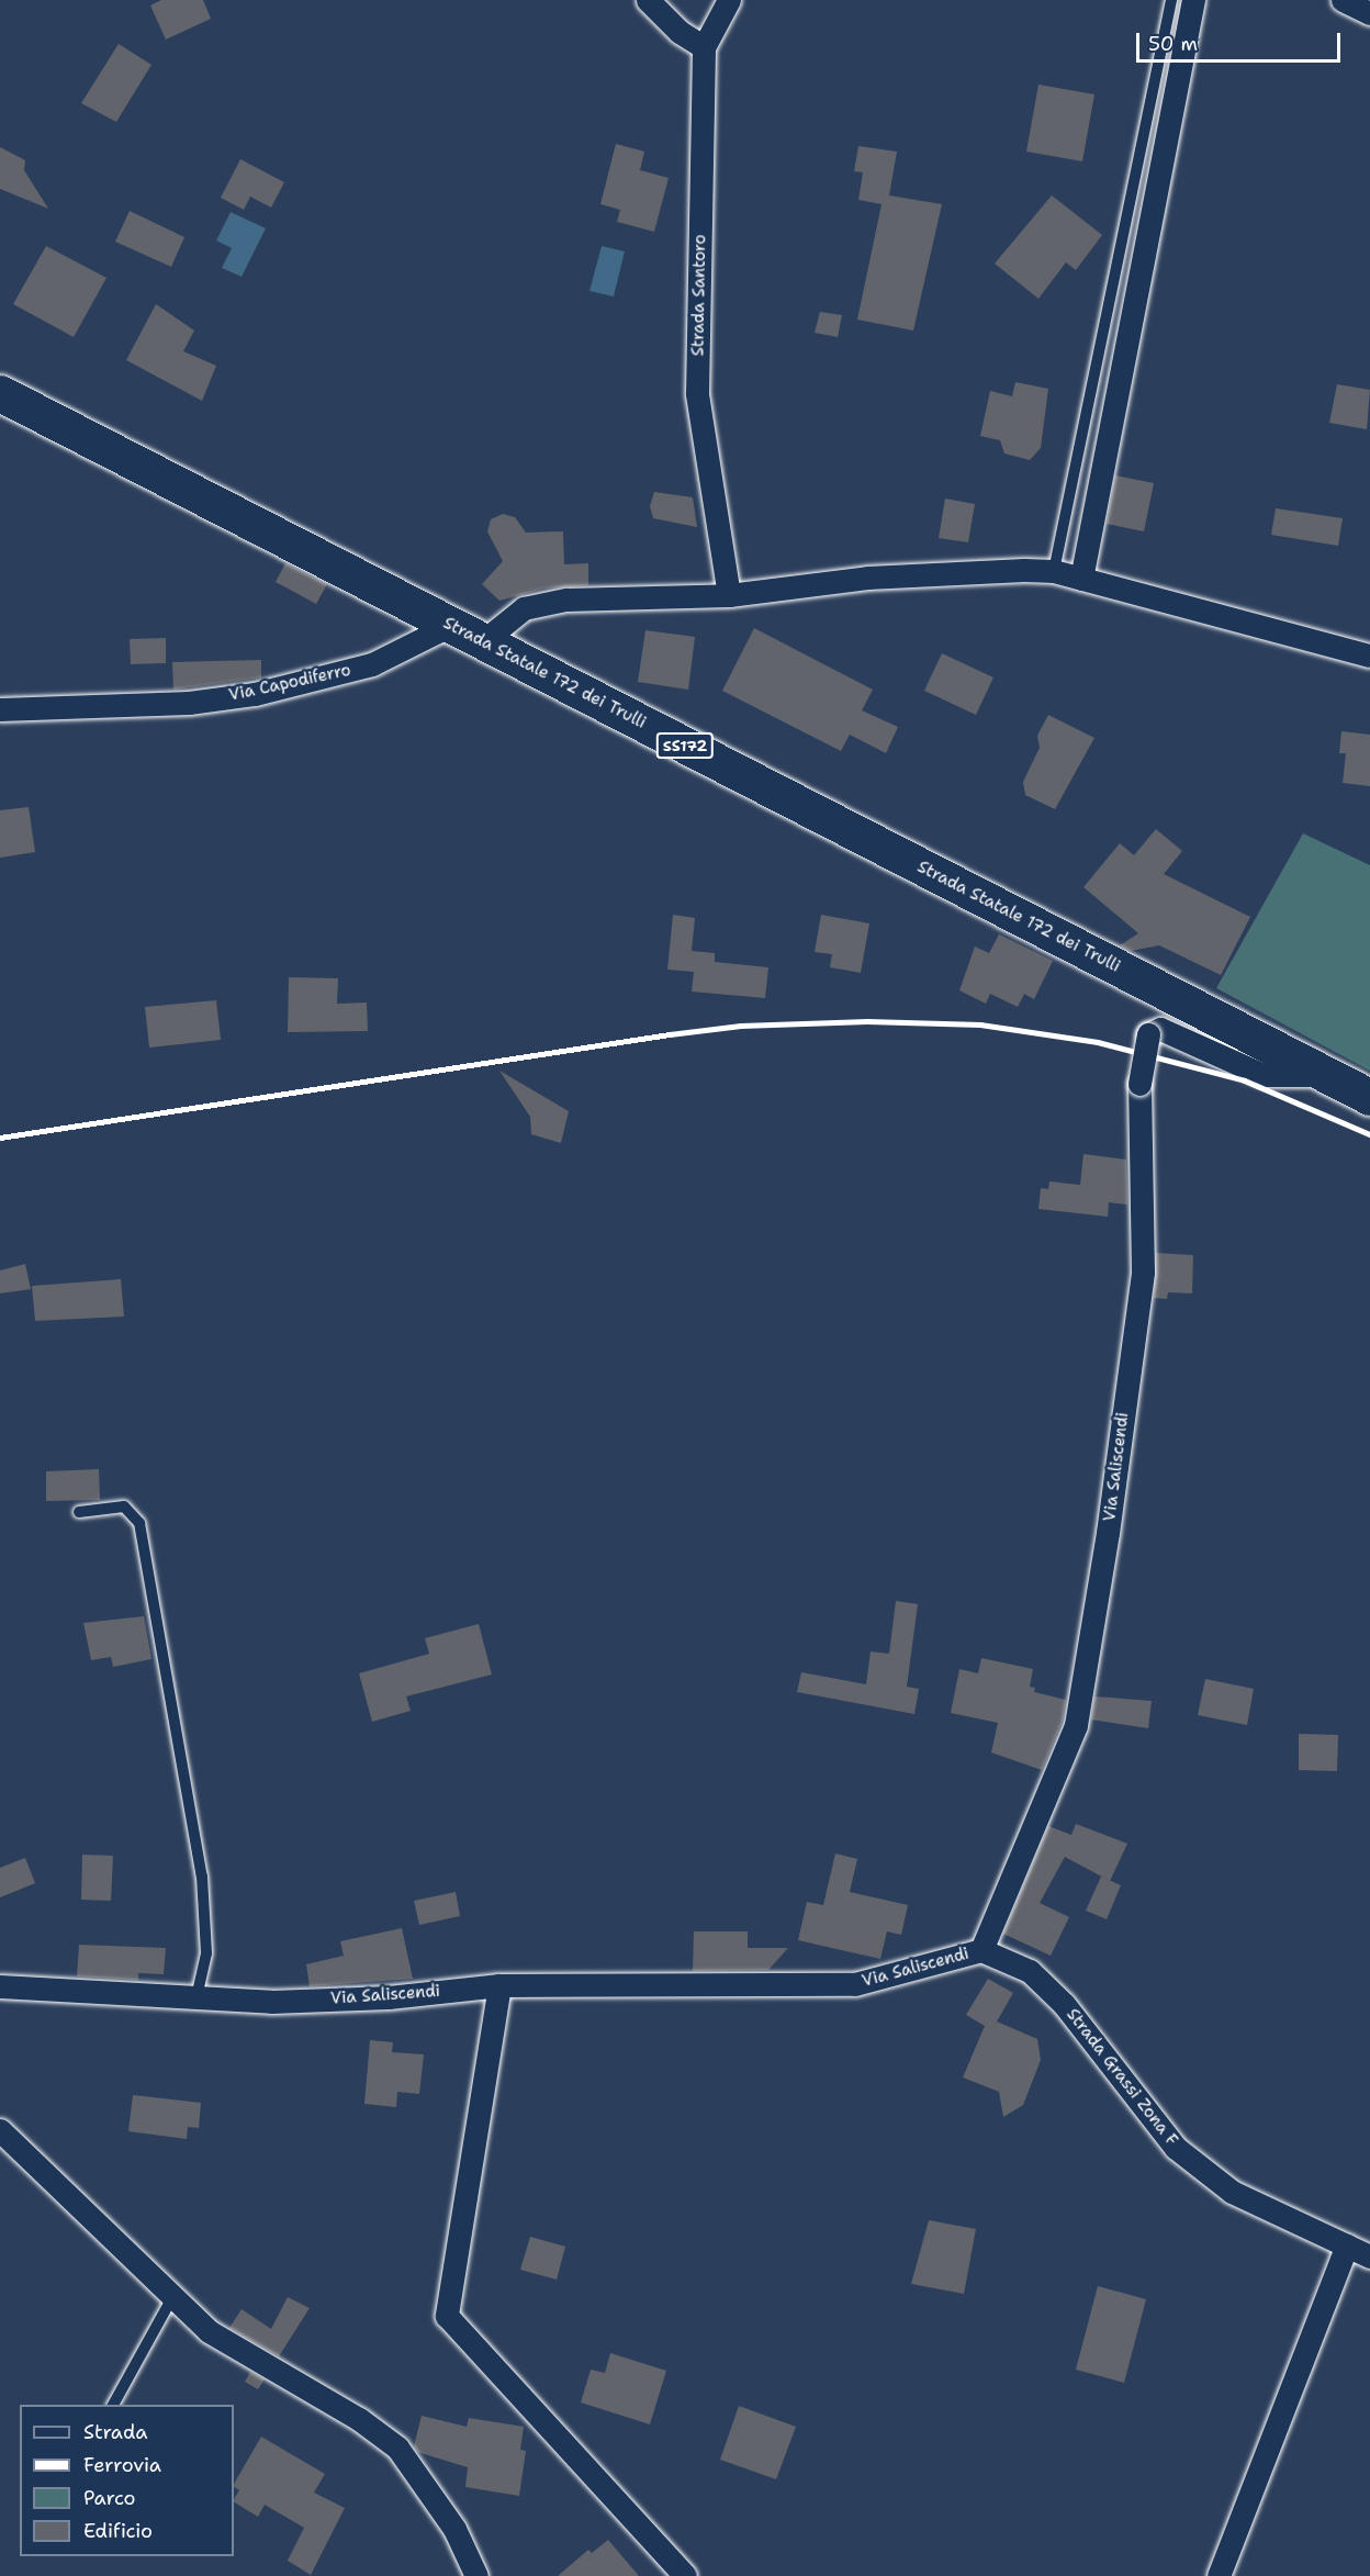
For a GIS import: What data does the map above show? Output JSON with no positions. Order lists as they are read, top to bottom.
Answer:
{
  "streets": {
    "main road": ["Strada Statale 172 dei Trulli", "SS172"],
    "street": [
      "Strada Santoro",
      "Via Capodiferro",
      "Via Saliscendi",
      "Strada Grassi Zona F"
    ]
  },
  "crossings": [
    ["Strada Statale 172 dei Trulli", "Via Capodiferro"],
    ["Strada Statale 172 dei Trulli", "Via Saliscendi"],
    ["Via Saliscendi", "Strada Grassi Zona F"]
  ],
  "legend": [
    "Strada",
    "Ferrovia",
    "Parco",
    "Edificio"
  ],
  "scale_bar": "50 m"
}
